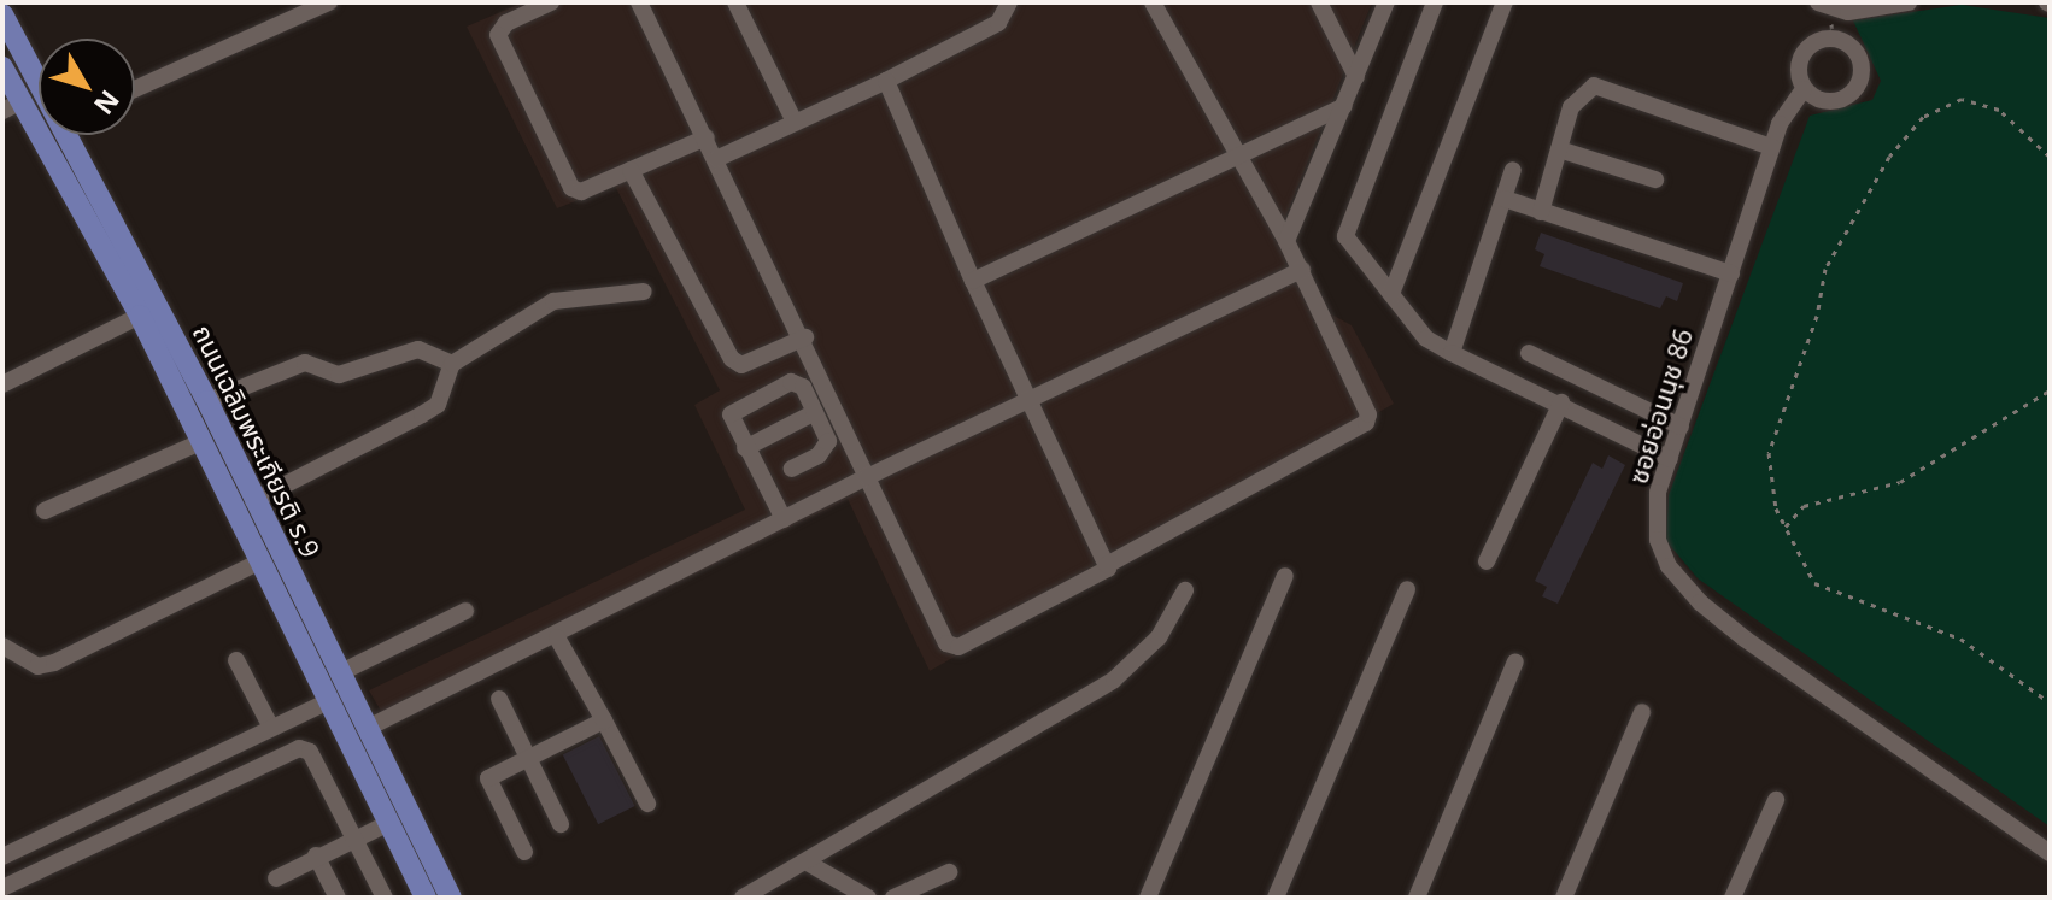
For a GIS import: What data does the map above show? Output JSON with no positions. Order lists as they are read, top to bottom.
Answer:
{
  "streets": {
    "main road": ["ถนนเฉลิมพระเกียรติ ร.9"],
    "street": ["ซอยอ่อนนุช 86"]
  },
  "north": "bottom right"
}
